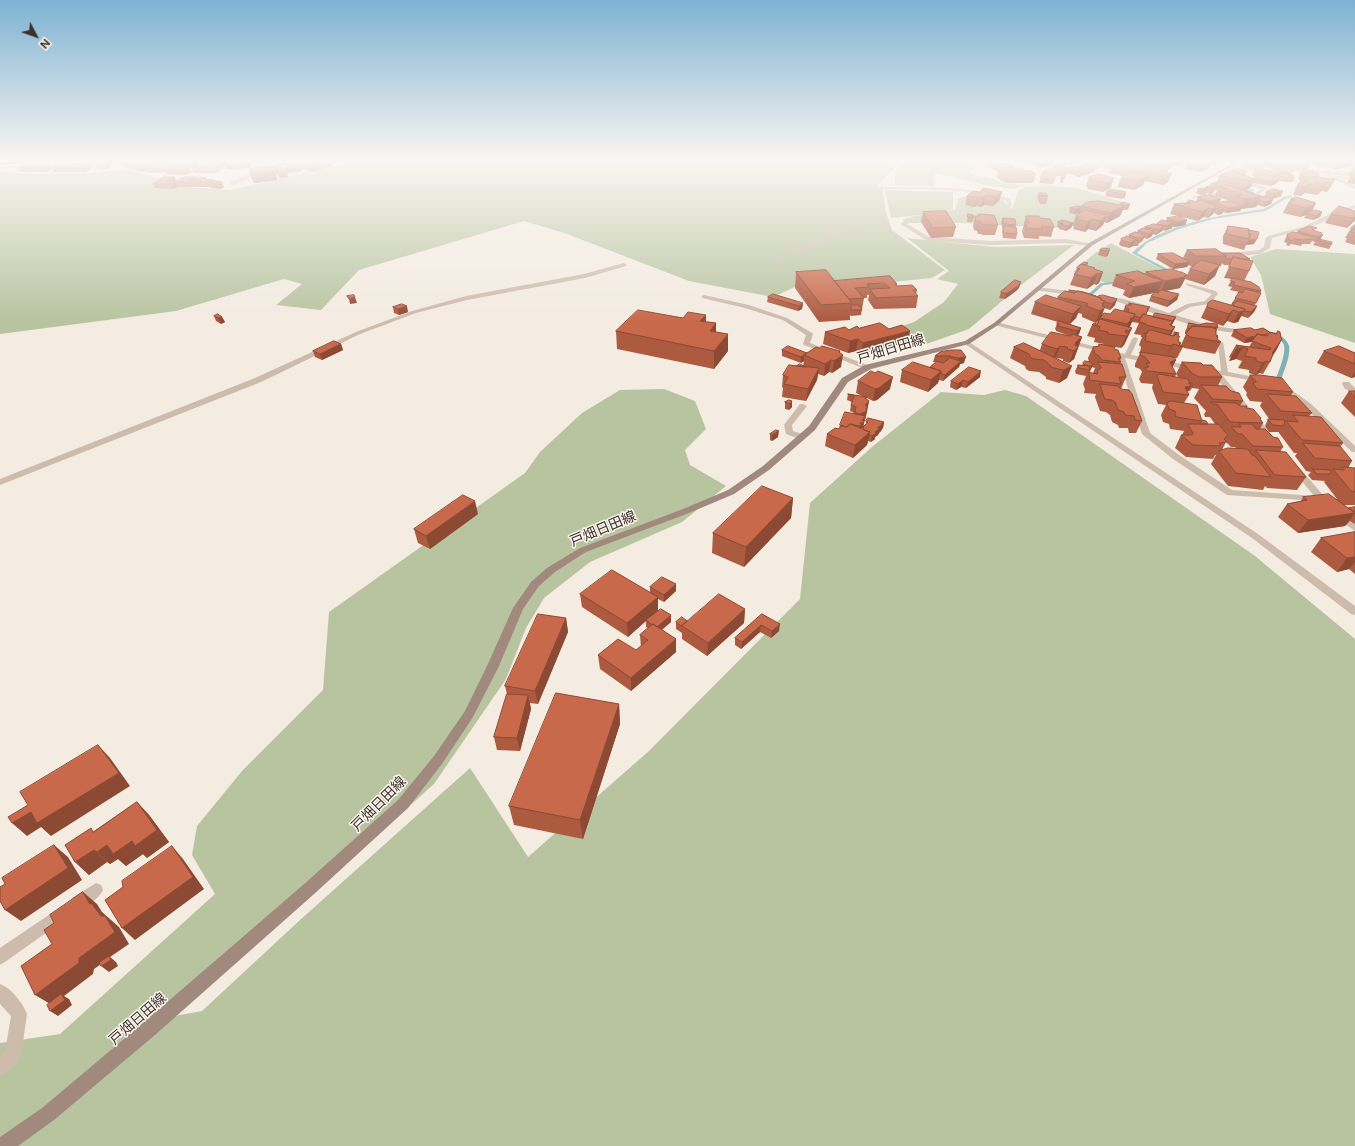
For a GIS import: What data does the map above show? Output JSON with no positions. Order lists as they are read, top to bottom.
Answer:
{
  "streets": {
    "main road": ["戸畑日田線"]
  },
  "north": "bottom right"
}
